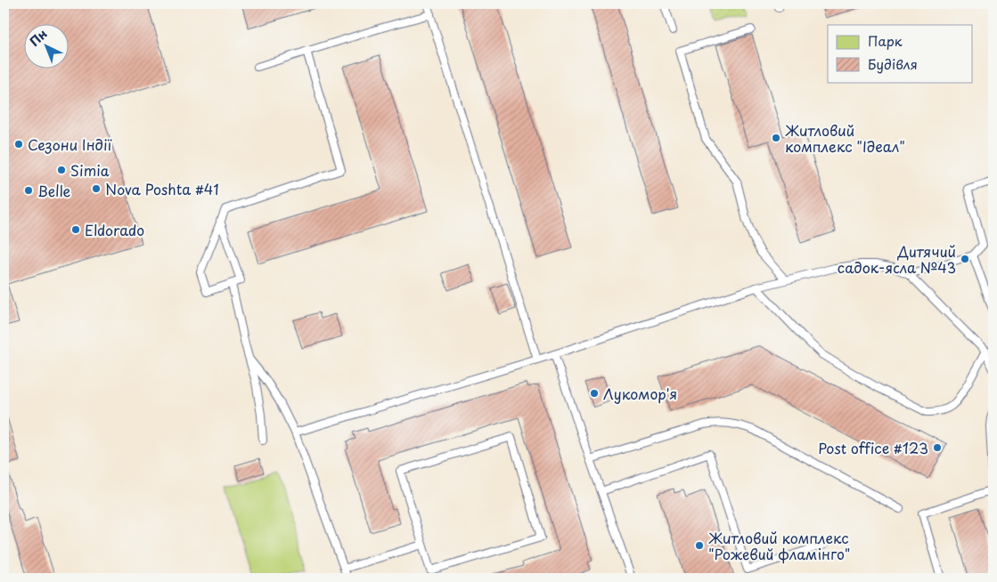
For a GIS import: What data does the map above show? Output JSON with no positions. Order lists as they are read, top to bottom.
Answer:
{
  "places": [
    "Житловий комплекс \"Ідеал\"",
    "Сезони Індії",
    "Simia",
    "Nova Poshta #41",
    "Belle",
    "Eldorado",
    "Дитячий садок-ясла №43",
    "Лукомор'я",
    "Post office #123",
    "Житловий комплекс \"Рожевий фламінго\""
  ],
  "legend": ["Парк", "Будівля"],
  "north": "top left"
}
